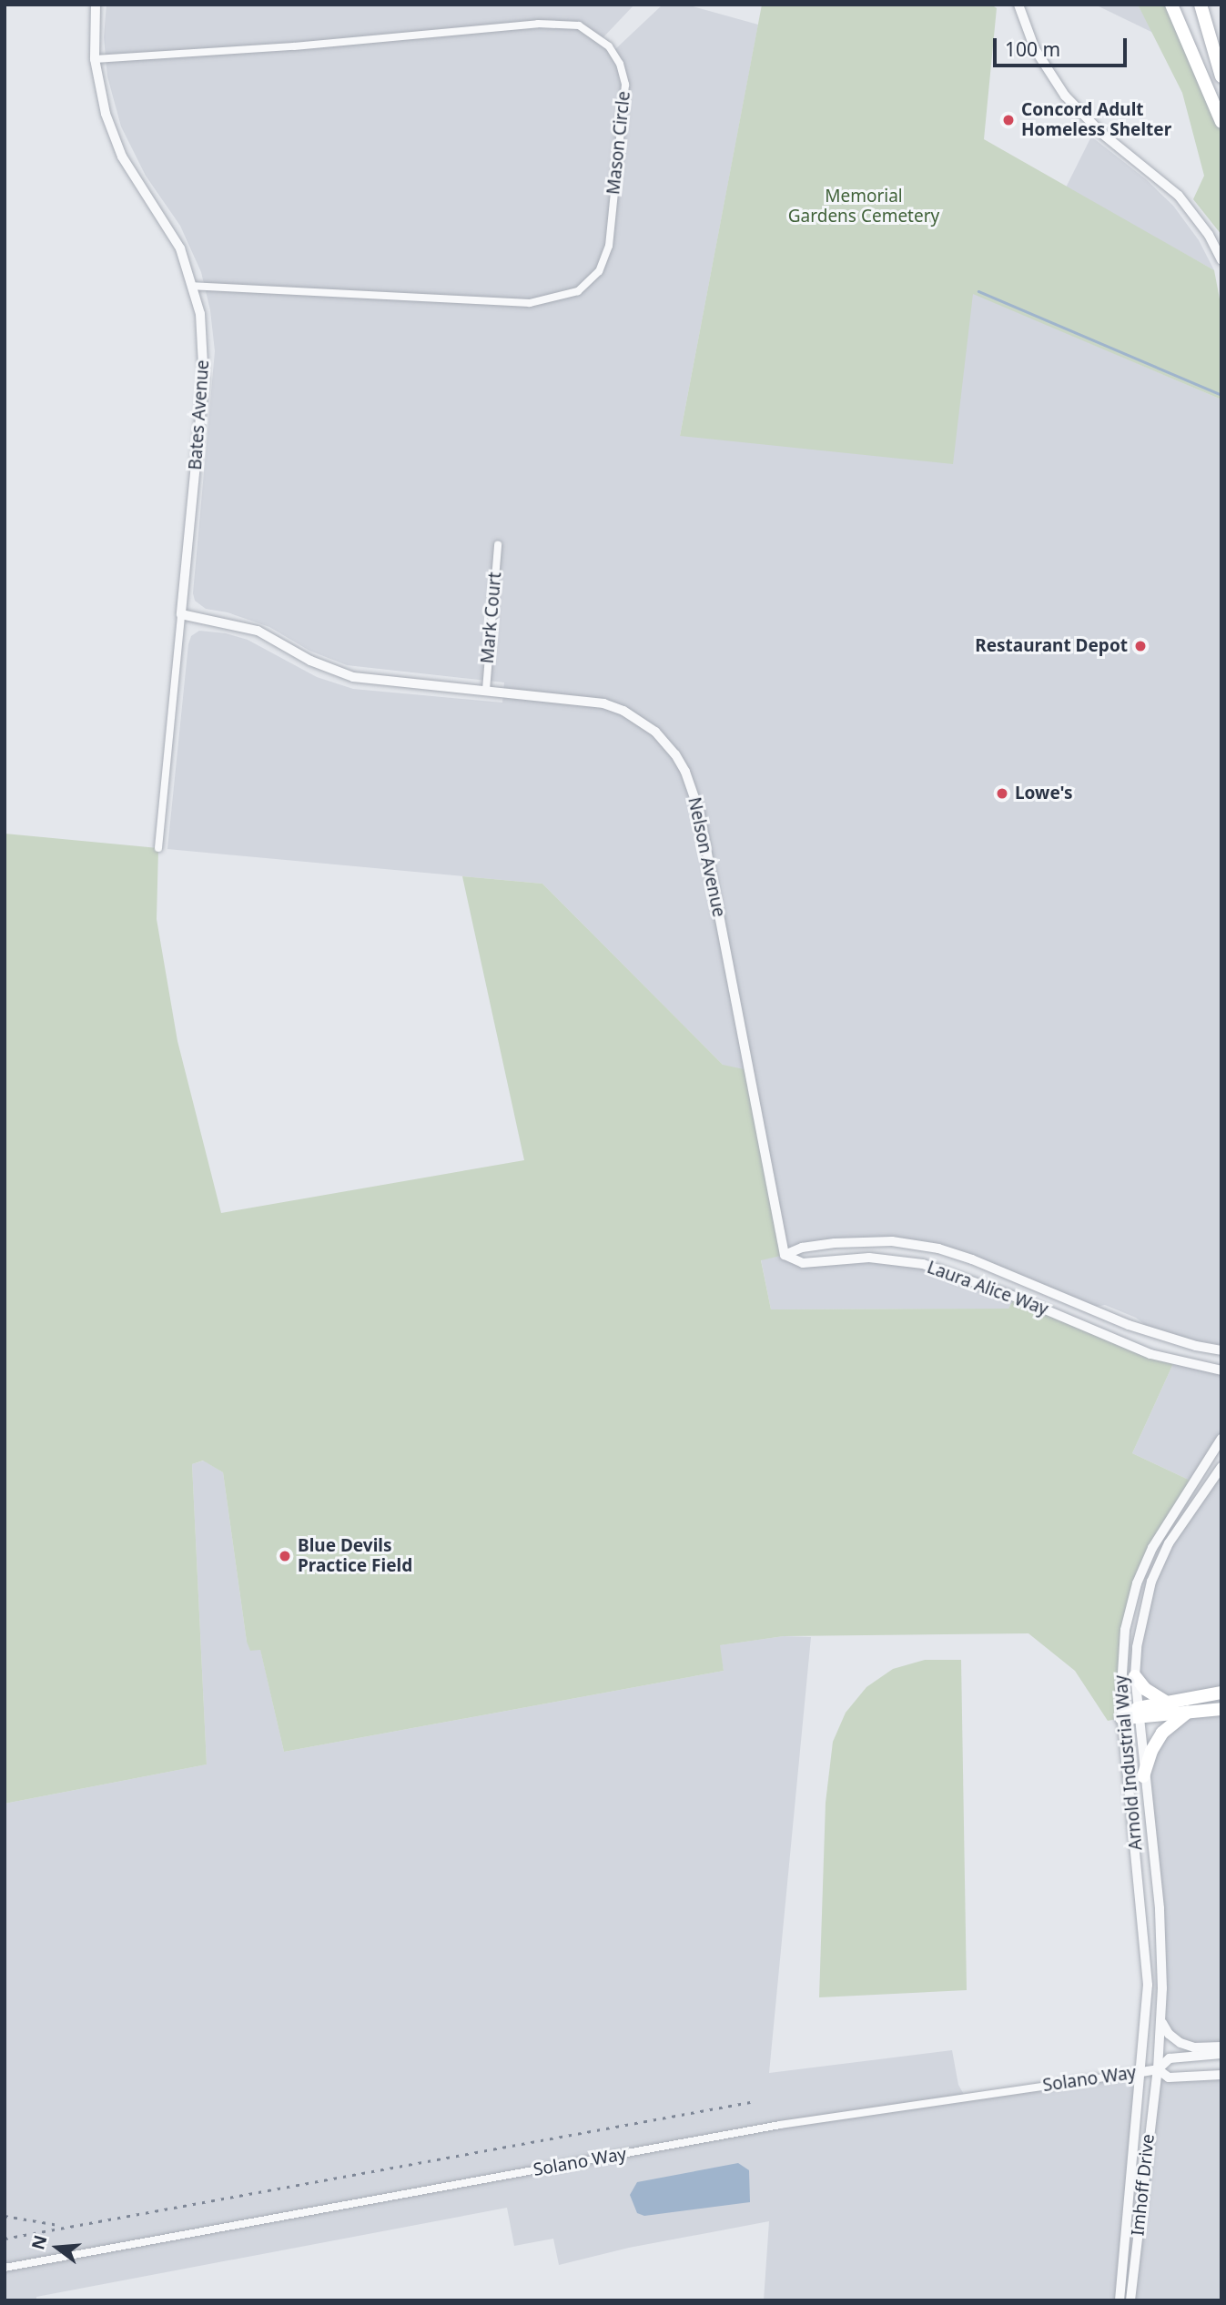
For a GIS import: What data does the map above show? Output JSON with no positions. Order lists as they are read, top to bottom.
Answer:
{
  "streets": {
    "street": [
      "Mason Circle",
      "Bates Avenue",
      "Mark Court",
      "Nelson Avenue",
      "Laura Alice Way",
      "Arnold Industrial Way",
      "Solano Way",
      "Imhoff Drive"
    ]
  },
  "crossings": [
    ["Mason Circle", "Bates Avenue"],
    ["Bates Avenue", "Nelson Avenue"],
    ["Mark Court", "Nelson Avenue"],
    ["Nelson Avenue", "Laura Alice Way"],
    ["Arnold Industrial Way", "Solano Way"],
    ["Arnold Industrial Way", "Imhoff Drive"],
    ["Solano Way", "Imhoff Drive"]
  ],
  "parks": ["Memorial Gardens Cemetery"],
  "places": [
    "Concord Adult Homeless Shelter",
    "Restaurant Depot",
    "Lowe's",
    "Blue Devils Practice Field"
  ],
  "scale_bar": "100 m",
  "north": "left"
}
